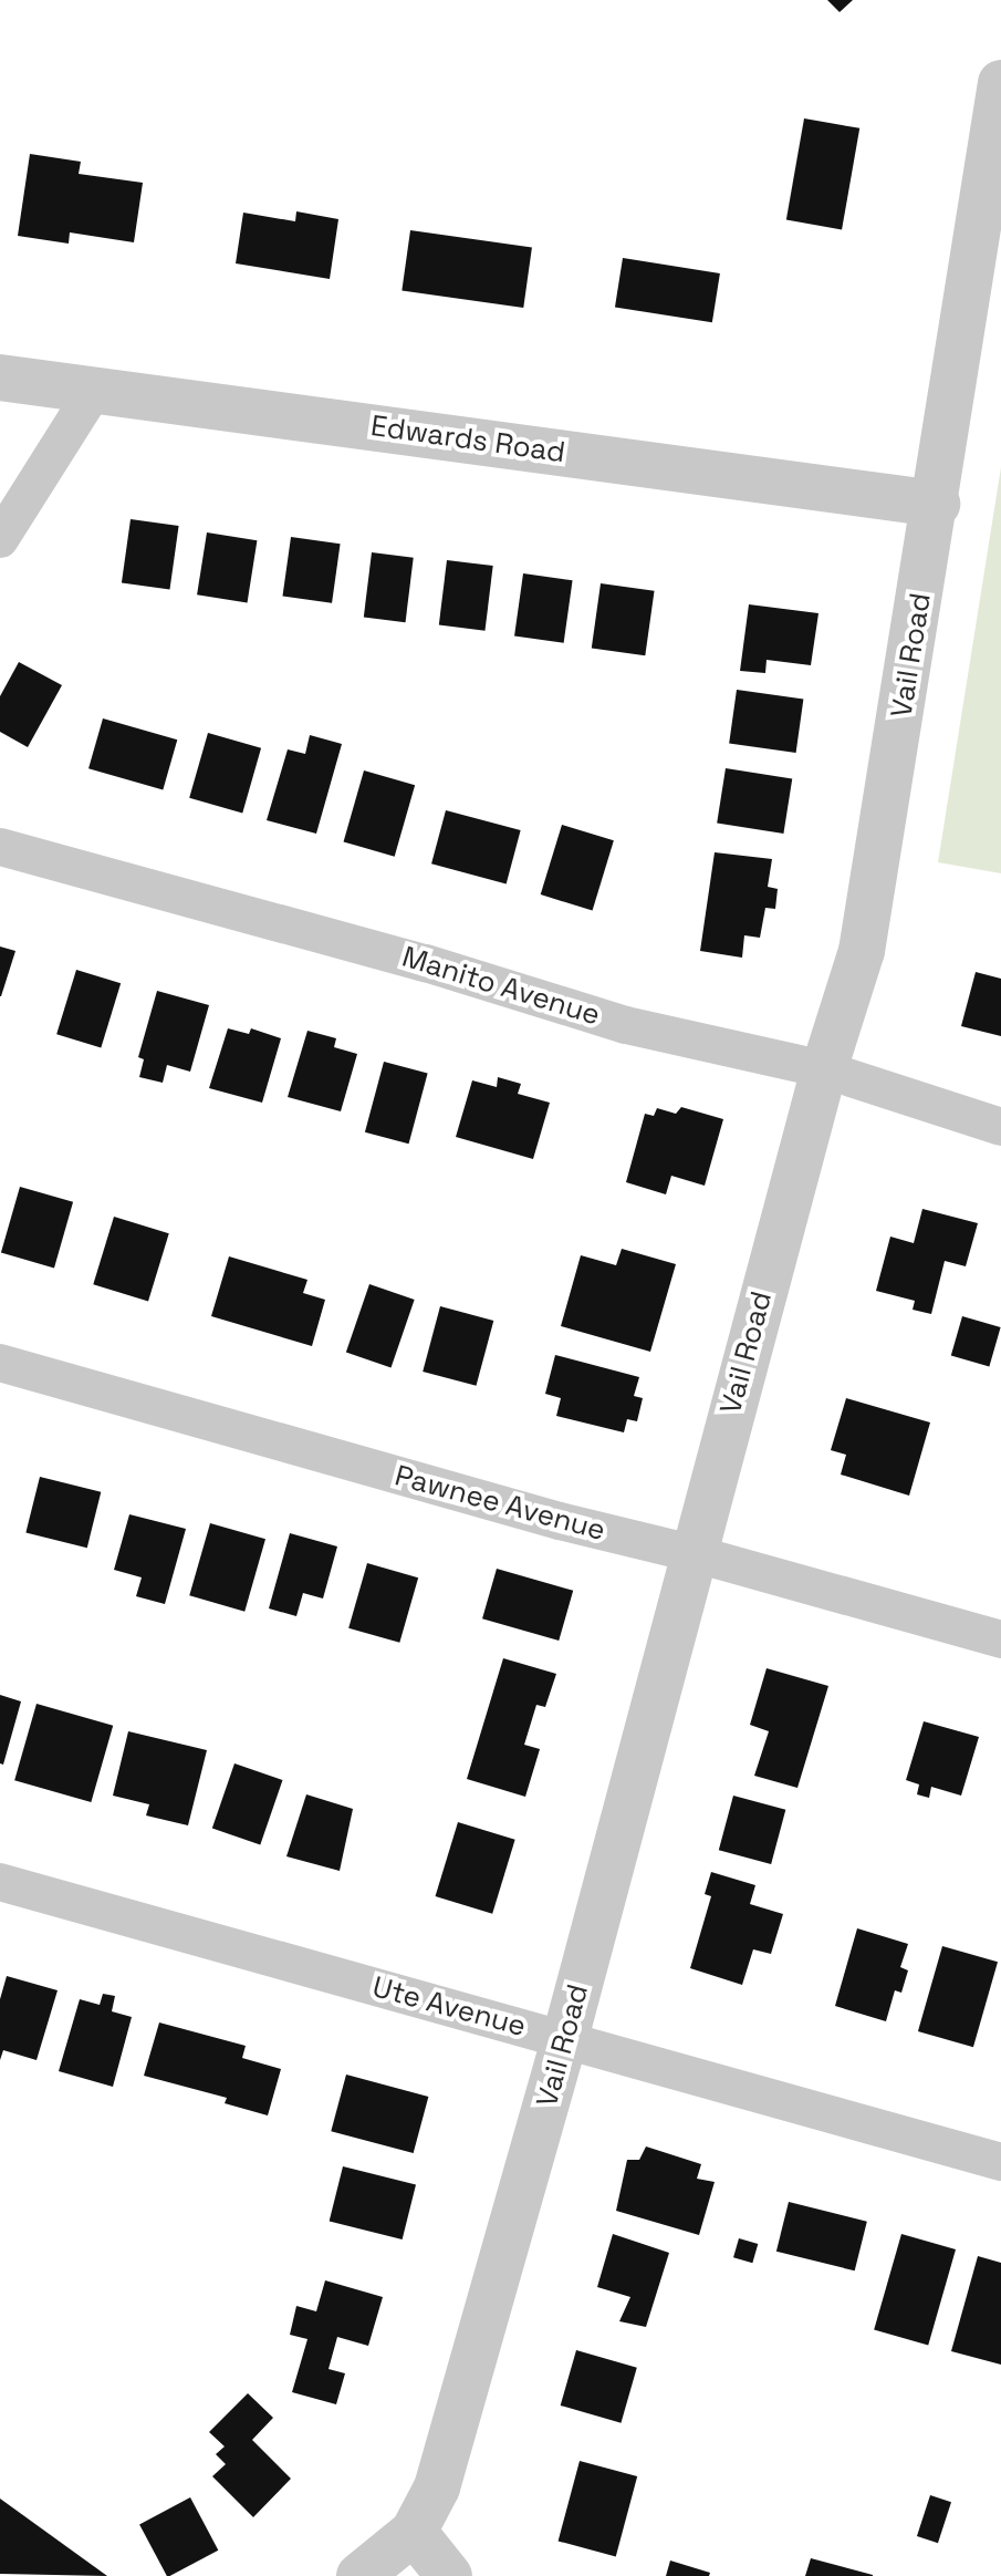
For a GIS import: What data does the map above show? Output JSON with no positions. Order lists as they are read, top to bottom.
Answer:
{
  "streets": {
    "street": [
      "Edwards Road",
      "Vail Road",
      "Manito Avenue",
      "Pawnee Avenue",
      "Ute Avenue"
    ]
  },
  "crossings": [
    ["Edwards Road", "Vail Road"],
    ["Vail Road", "Manito Avenue"],
    ["Vail Road", "Pawnee Avenue"],
    ["Vail Road", "Ute Avenue"]
  ]
}
